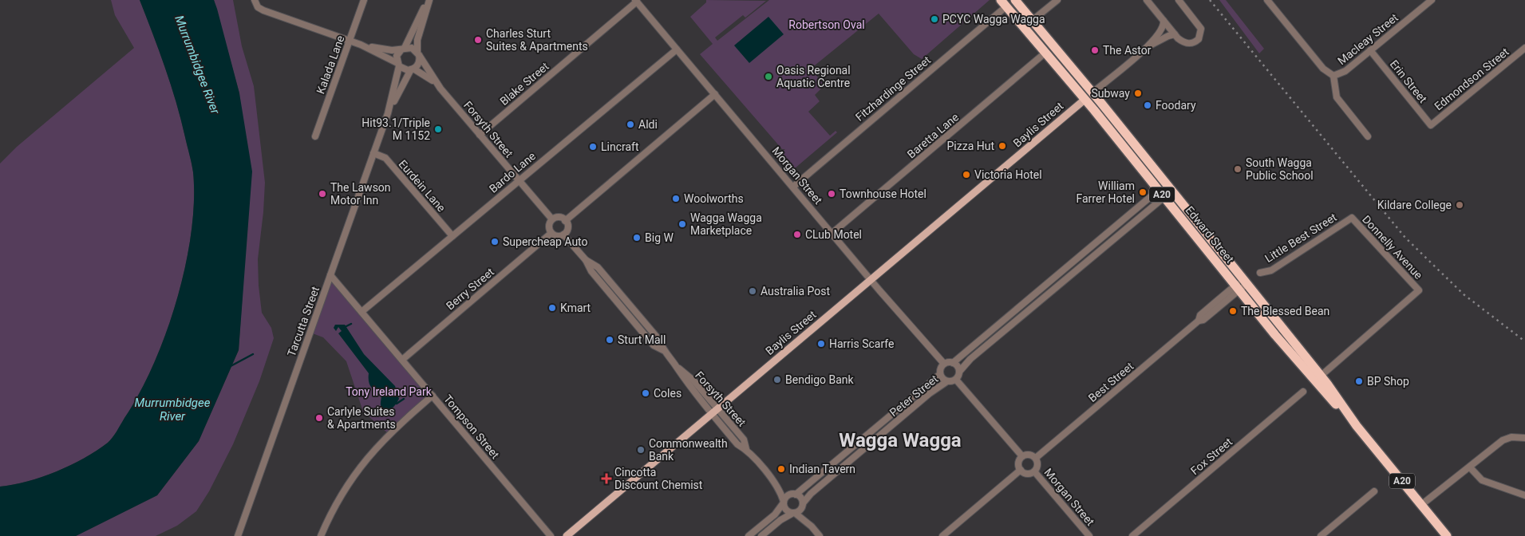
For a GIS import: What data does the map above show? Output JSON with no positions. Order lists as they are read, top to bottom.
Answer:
{
  "streets": {
    "highway": ["A20", "Edward Street"],
    "main road": ["Baylis Street"],
    "street": [
      "Macleay Street",
      "Kalada Lane",
      "Edmondson Street",
      "Erin Street",
      "Blake Street",
      "Fitzhardinge Street",
      "Forsyth Street",
      "Baretta Lane",
      "Bardo Lane",
      "Morgan Street",
      "Eurdein Lane",
      "Little Best Street",
      "Donnelly Avenue",
      "Berry Street",
      "Tarcutta Street",
      "Best Street",
      "Peter Street",
      "Tompson Street",
      "Fox Street"
    ]
  },
  "crossings": [
    ["Macleay Street", "Erin Street"],
    ["Edmondson Street", "Erin Street"],
    ["Blake Street", "Forsyth Street"],
    ["Blake Street", "Morgan Street"],
    ["Fitzhardinge Street", "Morgan Street"],
    ["Fitzhardinge Street", "Edward Street"],
    ["Baylis Street", "Forsyth Street"],
    ["Baylis Street", "Morgan Street"],
    ["Baylis Street", "Edward Street"],
    ["Forsyth Street", "Bardo Lane"],
    ["Forsyth Street", "Berry Street"],
    ["Forsyth Street", "Tarcutta Street"],
    ["Forsyth Street", "Peter Street"],
    ["Baretta Lane", "Morgan Street"],
    ["Baretta Lane", "Edward Street"],
    ["Bardo Lane", "Morgan Street"],
    ["Bardo Lane", "Eurdein Lane"],
    ["Bardo Lane", "Tompson Street"],
    ["Morgan Street", "Best Street"],
    ["Morgan Street", "Peter Street"],
    ["Eurdein Lane", "Tarcutta Street"],
    ["Edward Street", "Donnelly Avenue"],
    ["Edward Street", "Best Street"],
    ["Little Best Street", "Donnelly Avenue"],
    ["Berry Street", "Tompson Street"],
    ["Tarcutta Street", "Tompson Street"]
  ],
  "districts": ["Wagga Wagga"],
  "water": ["Murrumbidgee River"],
  "parks": ["Robertson Oval", "Tony Ireland Park"],
  "places": {
    "other": [
      "PCYC Wagga Wagga",
      "Charles Sturt Suites & Apartments",
      "The Astor",
      "Oasis Regional Aquatic Centre",
      "Subway",
      "Foodary",
      "Aldi",
      "Hit93.1/Triple M 1152",
      "Pizza Hut",
      "Lincraft",
      "South Wagga Public School",
      "Victoria Hotel",
      "William Farrer Hotel",
      "The Lawson Motor Inn",
      "Townhouse Hotel",
      "Woolworths",
      "Kildare College",
      "Wagga Wagga Marketplace",
      "CLub Motel",
      "Big W",
      "Supercheap Auto",
      "Australia Post",
      "Kmart",
      "The Blessed Bean",
      "Sturt Mall",
      "Harris Scarfe",
      "Bendigo Bank",
      "BP Shop",
      "Coles",
      "Carlyle Suites & Apartments",
      "Commonwealth Bank",
      "Indian Tavern"
    ],
    "health": ["Cincotta Discount Chemist"]
  }
}
